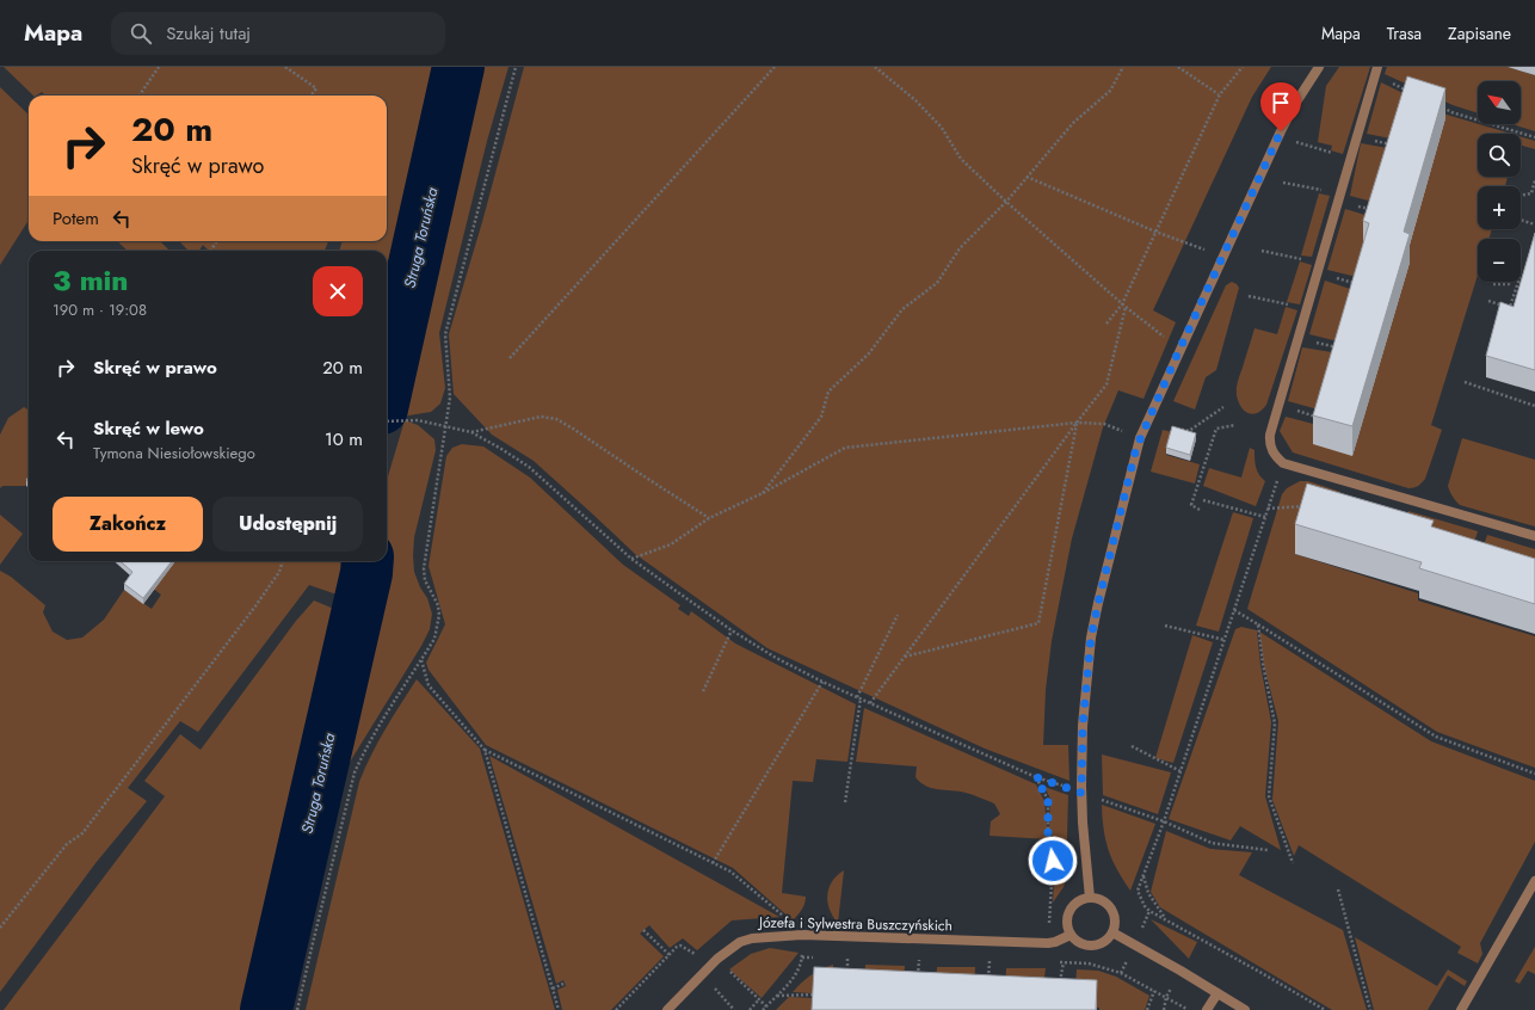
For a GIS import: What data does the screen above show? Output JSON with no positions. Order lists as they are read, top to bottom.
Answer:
{
  "streets": {
    "street": ["Józefa i Sylwestra Buszczyńskich"]
  },
  "water": ["Struga Toruńska"],
  "north": "top left",
  "page": {
    "header": "Mapa",
    "search": "Szukaj tutaj",
    "nav": ["Mapa", "Trasa", "Zapisane"],
    "map_buttons": ["+", "−"],
    "turn": ["20 m", "Skręć w prawo"],
    "then": "Potem",
    "heading": ["3 min", "190 m · 19:08"],
    "list": [
      {
        "name": "Skręć w prawo",
        "value": "20 m"
      },
      {
        "name": "Skręć w lewo",
        "note": "Tymona Niesiołowskiego",
        "value": "10 m"
      }
    ],
    "buttons": ["Zakończ", "Udostępnij"]
  }
}
